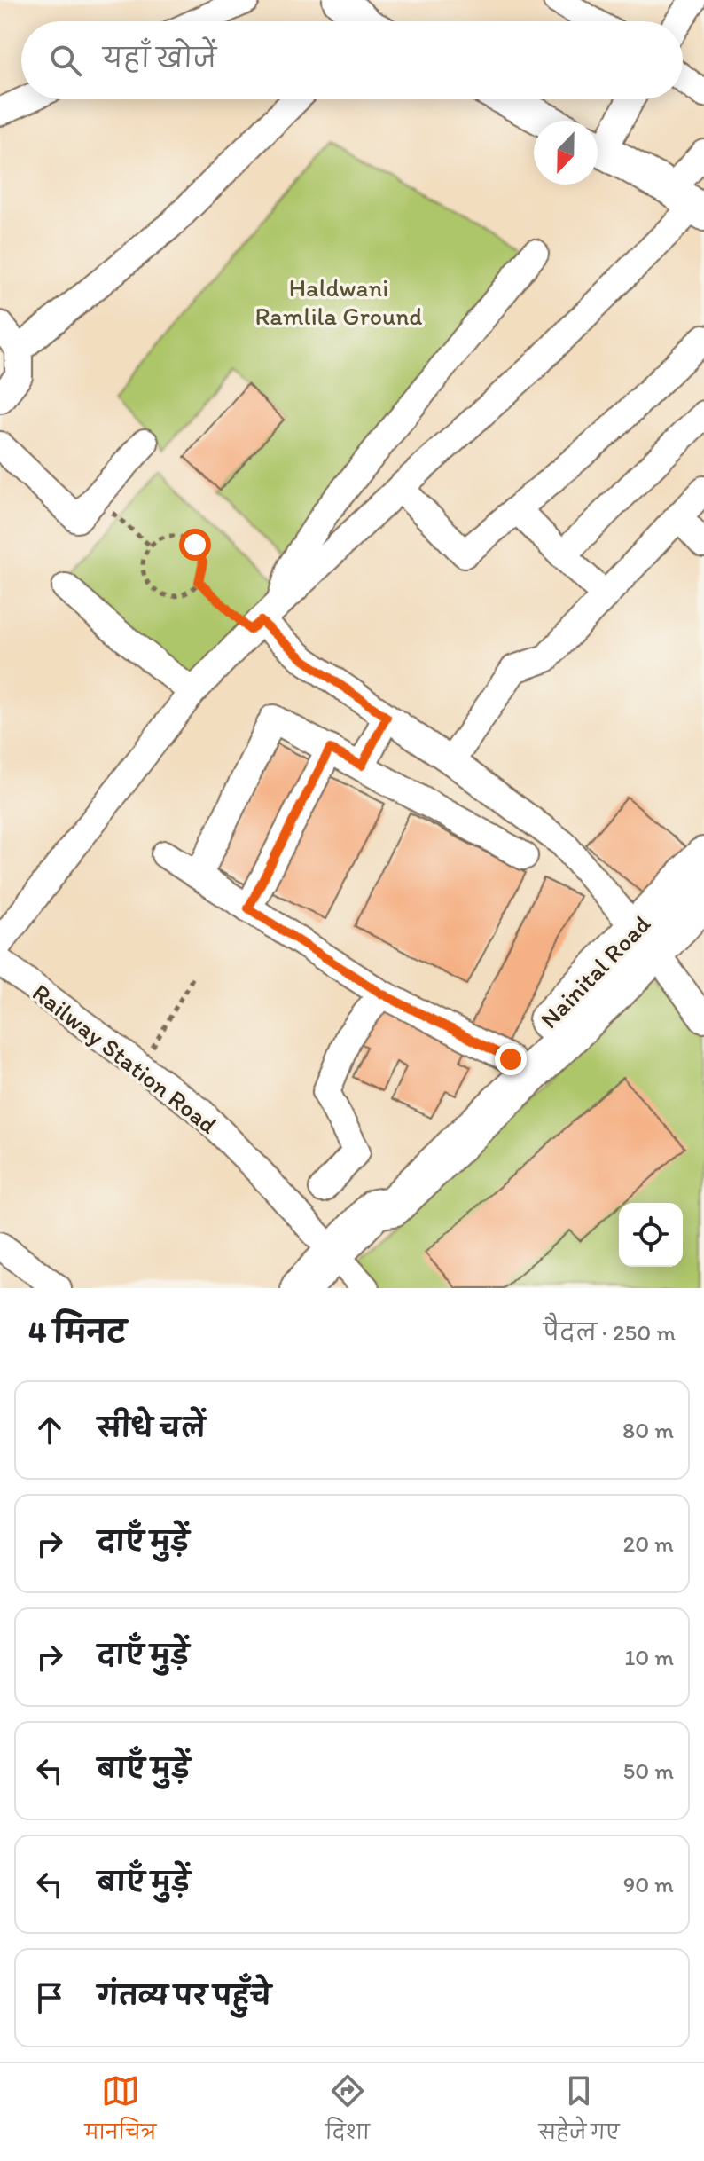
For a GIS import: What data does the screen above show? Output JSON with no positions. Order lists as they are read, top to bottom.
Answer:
{
  "streets": {
    "highway": ["Nainital Road"],
    "street": ["Railway Station Road"]
  },
  "crossings": [
    ["Nainital Road", "Railway Station Road"]
  ],
  "parks": ["Haldwani Ramlila Ground"],
  "north": "bottom",
  "page": {
    "search": "यहाँ खोजें",
    "heading": ["4 मिनट", "पैदल · 250 m"],
    "list": [
      ["सीधे चलें", "80 m"],
      ["दाएँ मुड़ें", "20 m"],
      ["दाएँ मुड़ें", "10 m"],
      ["बाएँ मुड़ें", "50 m"],
      ["बाएँ मुड़ें", "90 m"],
      "गंतव्य पर पहुँचे"
    ],
    "nav": ["मानचित्र", "दिशा", "सहेजे गए"]
  }
}
